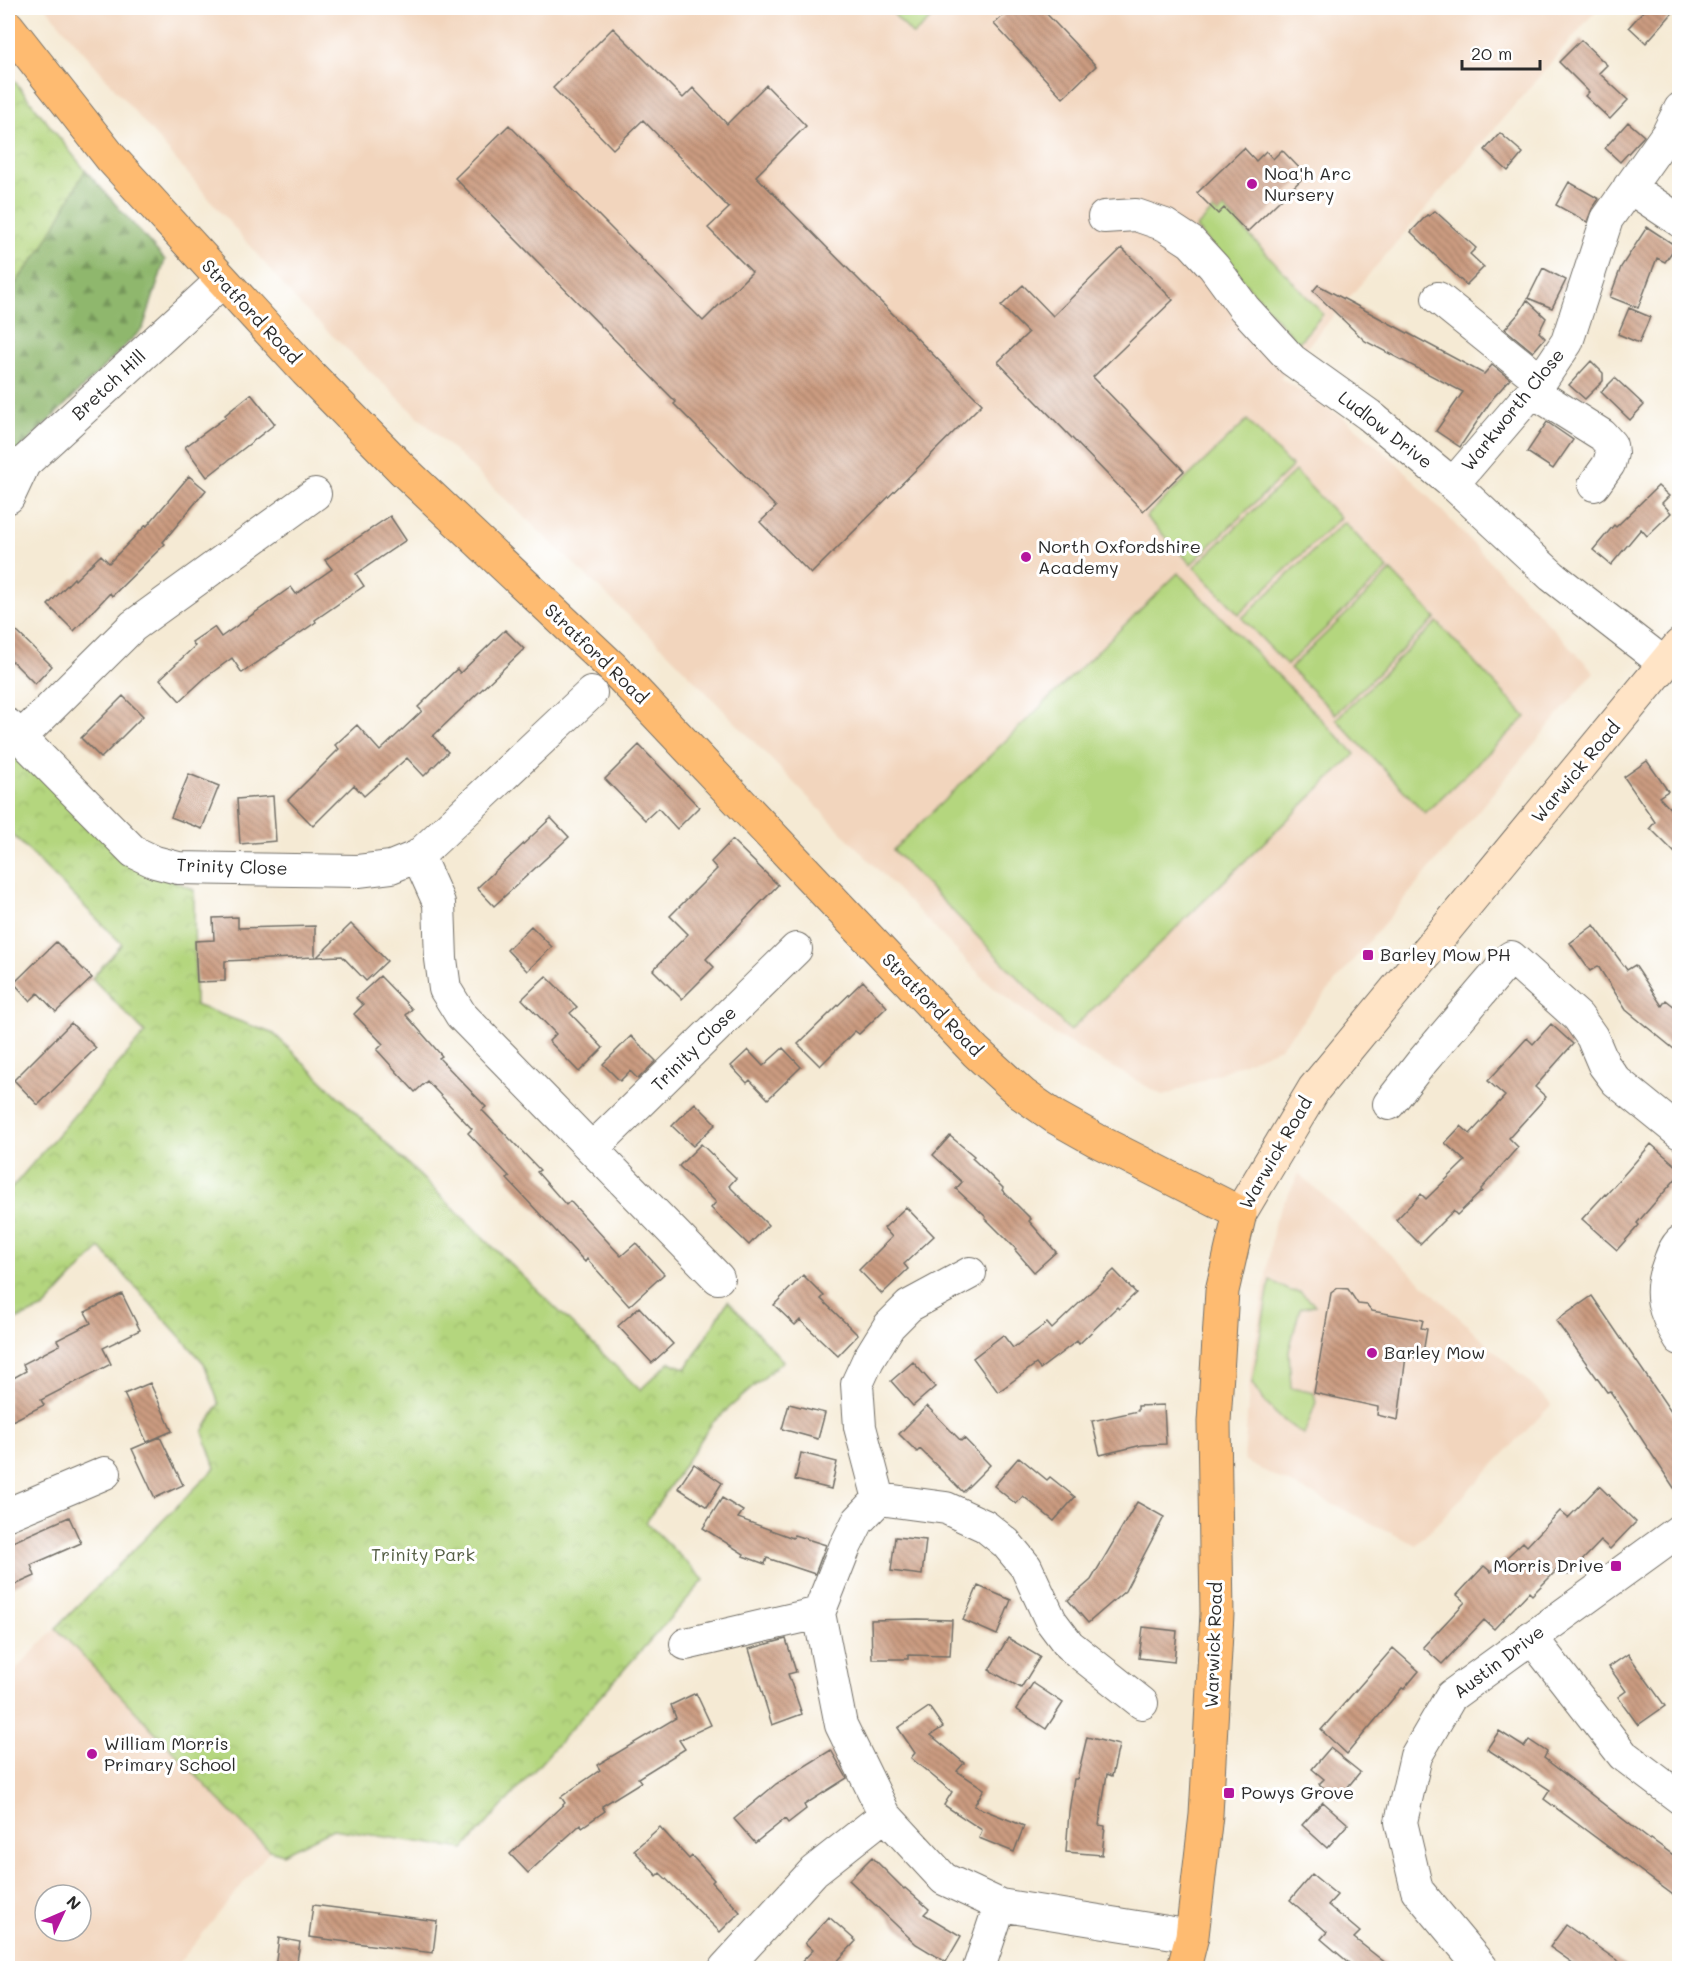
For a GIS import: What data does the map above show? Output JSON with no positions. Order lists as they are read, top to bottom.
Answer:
{
  "streets": {
    "main road": ["Stratford Road", "Warwick Road"],
    "street": [
      "Bretch Hill",
      "Warkworth Close",
      "Ludlow Drive",
      "Trinity Close",
      "Austin Drive"
    ]
  },
  "crossings": [
    ["Stratford Road", "Bretch Hill"],
    ["Stratford Road", "Warwick Road"],
    ["Warkworth Close", "Ludlow Drive"],
    ["Ludlow Drive", "Warwick Road"]
  ],
  "parks": ["Trinity Park"],
  "places": {
    "other": [
      "Noa'h Arc Nursery",
      "North Oxfordshire Academy",
      "Barley Mow",
      "William Morris Primary School"
    ],
    "transit": ["Barley Mow PH", "Morris Drive", "Powys Grove"]
  },
  "scale_bar": "20 m",
  "north": "top right"
}
